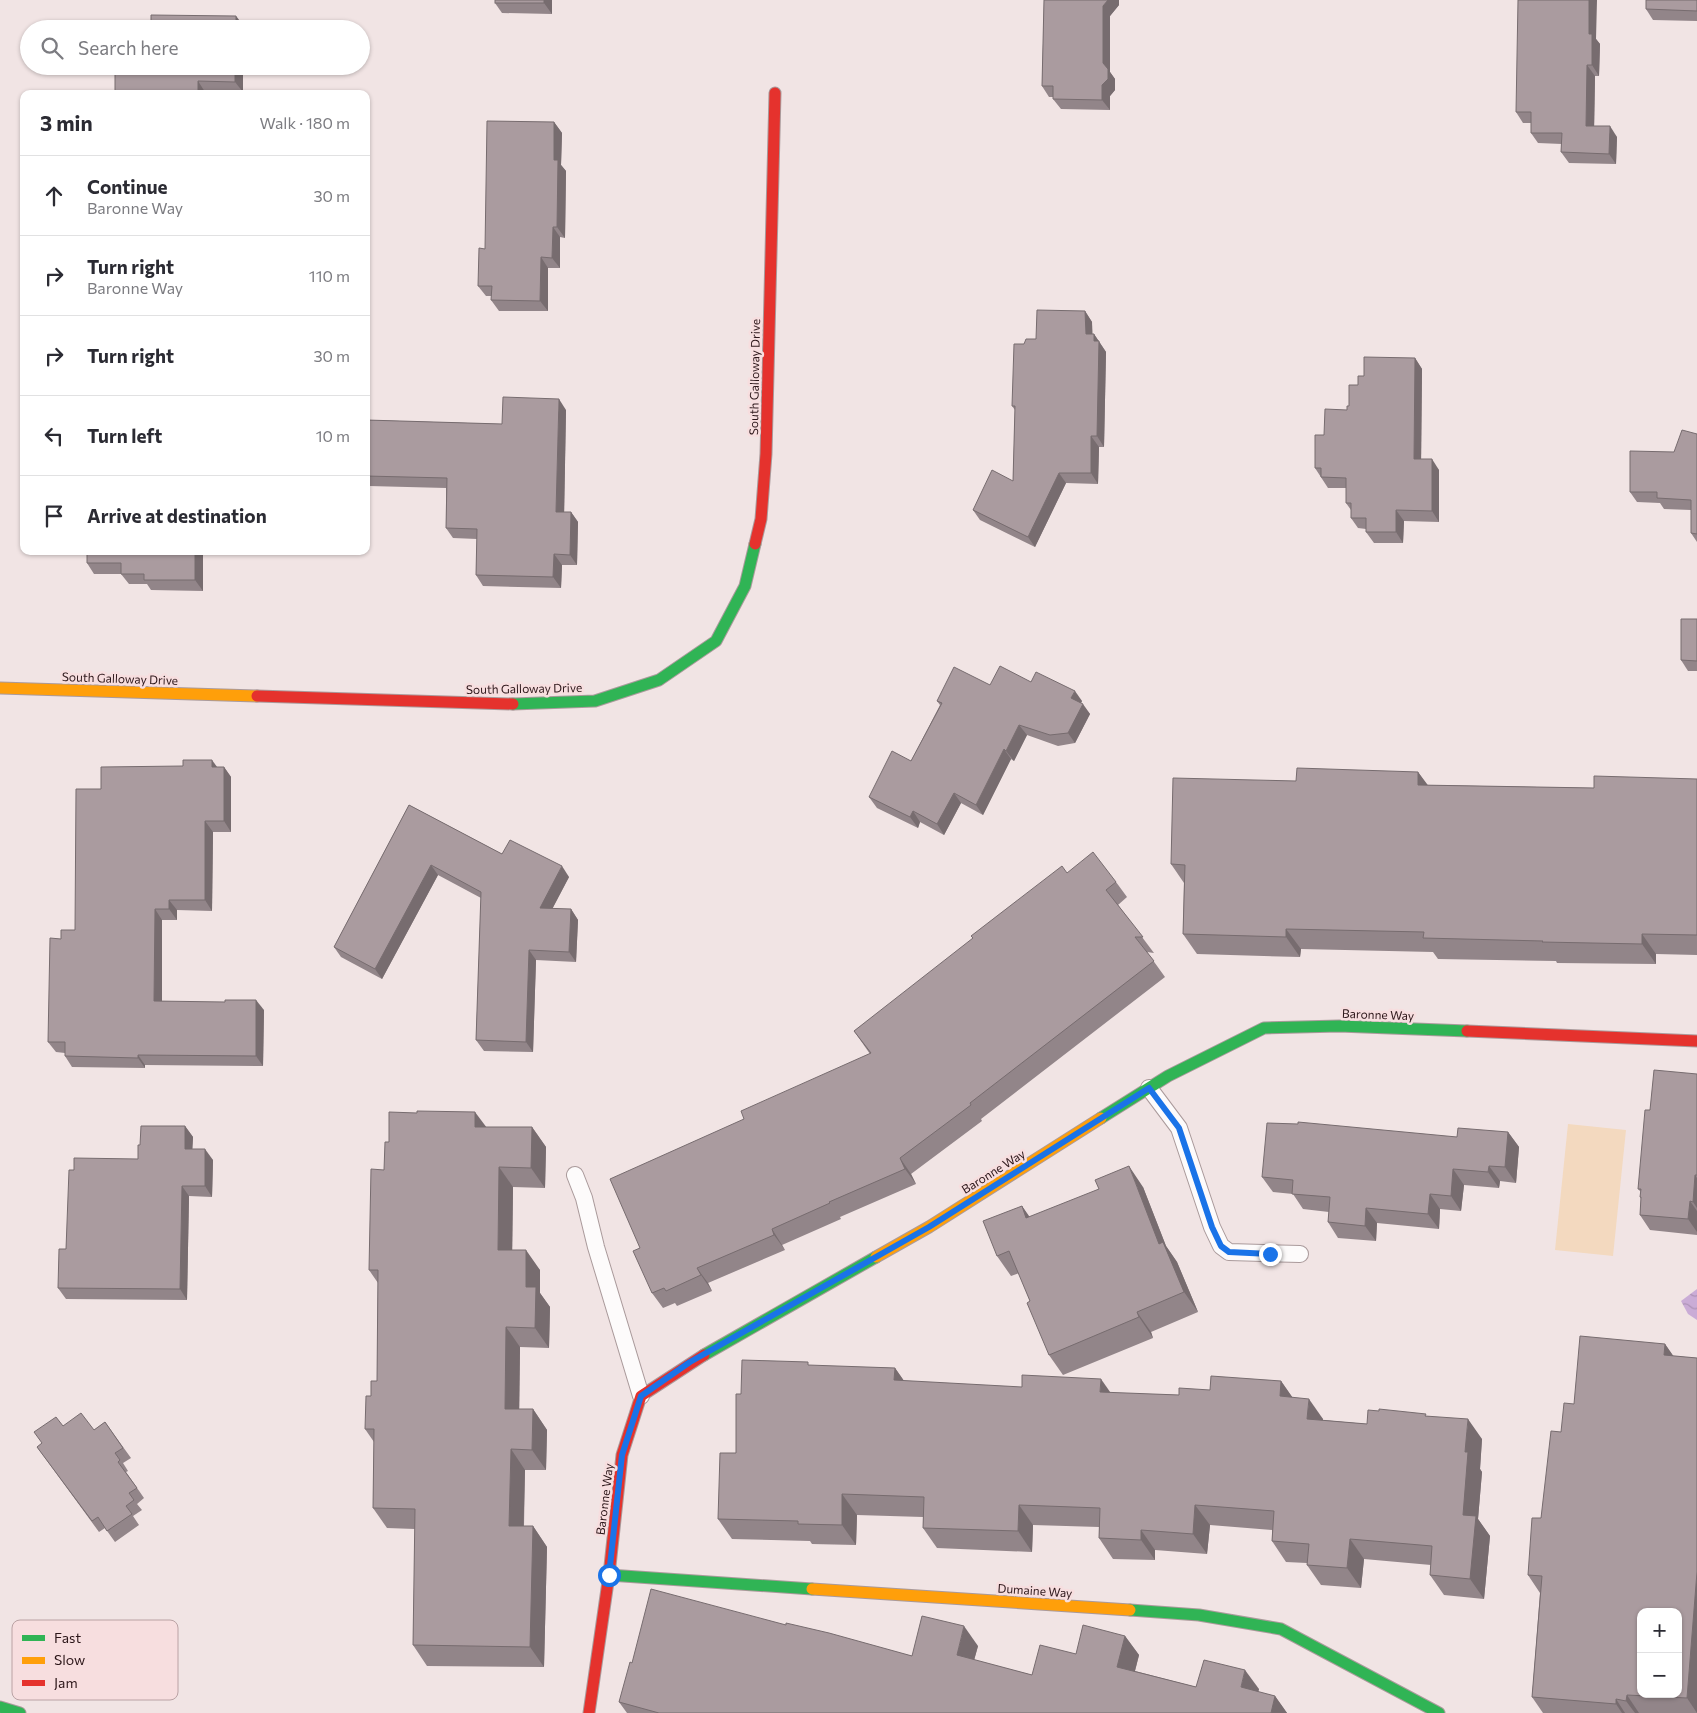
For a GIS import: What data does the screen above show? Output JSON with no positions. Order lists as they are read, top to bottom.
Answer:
{
  "streets": {
    "street": ["South Galloway Drive", "Baronne Way", "Dumaine Way"]
  },
  "crossings": [
    ["Baronne Way", "Dumaine Way"]
  ],
  "legend": ["Fast", "Slow", "Jam"],
  "page": {
    "search": "Search here",
    "heading": ["3 min", "Walk · 180 m"],
    "list": [
      ["Continue", "Baronne Way", "30 m"],
      ["Turn right", "Baronne Way", "110 m"],
      ["Turn right", "30 m"],
      ["Turn left", "10 m"],
      "Arrive at destination"
    ],
    "map_buttons": ["+", "−"]
  }
}
